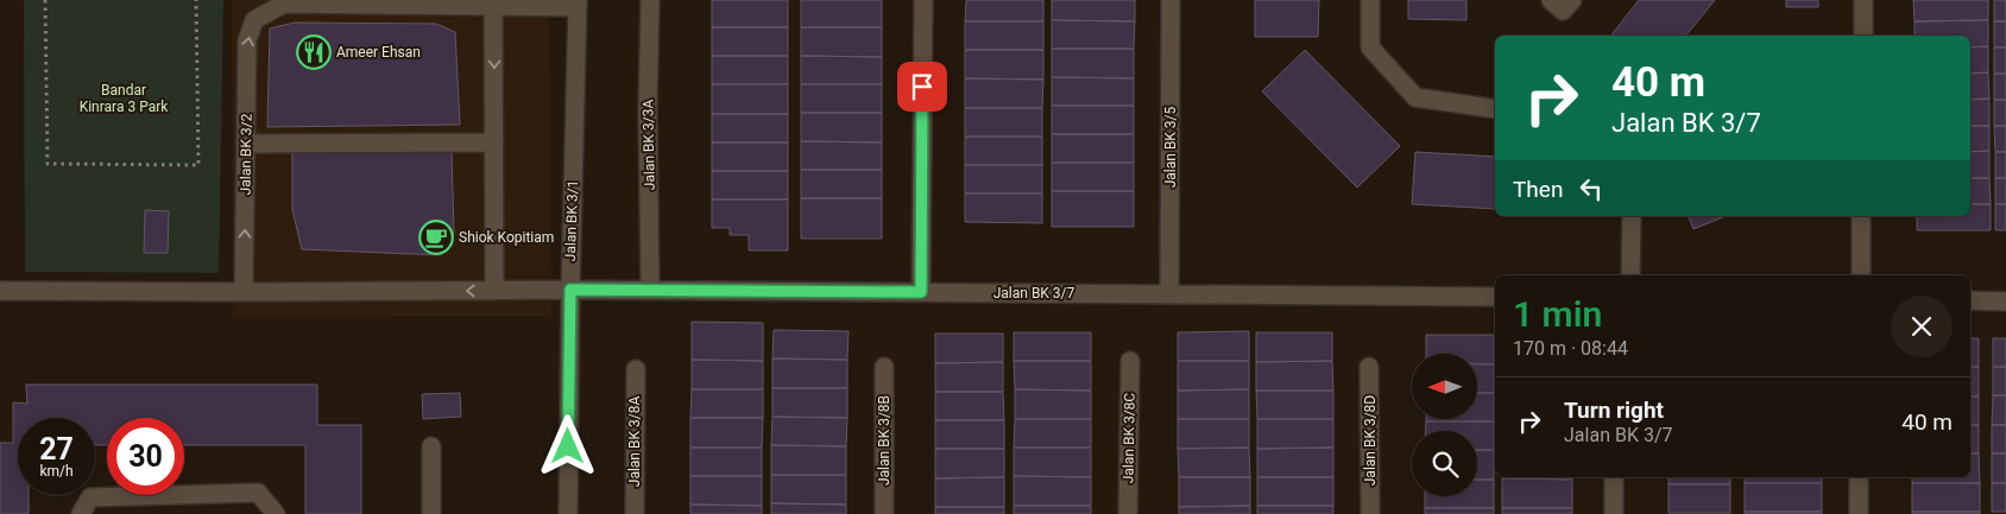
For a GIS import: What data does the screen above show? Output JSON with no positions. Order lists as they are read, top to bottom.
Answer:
{
  "streets": {
    "street": [
      "Jalan BK 3/3A",
      "Jalan BK 3/5",
      "Jalan BK 3/2",
      "Jalan BK 3/1",
      "Jalan BK 3/7",
      "Jalan BK 3/8C",
      "Jalan BK 3/8B",
      "Jalan BK 3/8D",
      "Jalan BK 3/8A"
    ]
  },
  "crossings": [
    ["Jalan BK 3/3A", "Jalan BK 3/7"],
    ["Jalan BK 3/5", "Jalan BK 3/7"],
    ["Jalan BK 3/2", "Jalan BK 3/1"],
    ["Jalan BK 3/1", "Jalan BK 3/7"]
  ],
  "parks": ["Bandar Kinrara 3 Park"],
  "places": {
    "restaurant": ["Ameer Ehsan"],
    "cafe": ["Shiok Kopitiam"]
  },
  "north": "left",
  "page": {
    "turn": ["40 m", "Jalan BK 3/7"],
    "then": "Then",
    "heading": ["1 min", "170 m · 08:44"],
    "list": [
      {
        "name": "Turn right",
        "note": "Jalan BK 3/7",
        "value": "40 m"
      }
    ],
    "speed": "27 km/h",
    "limit": "30"
  }
}
